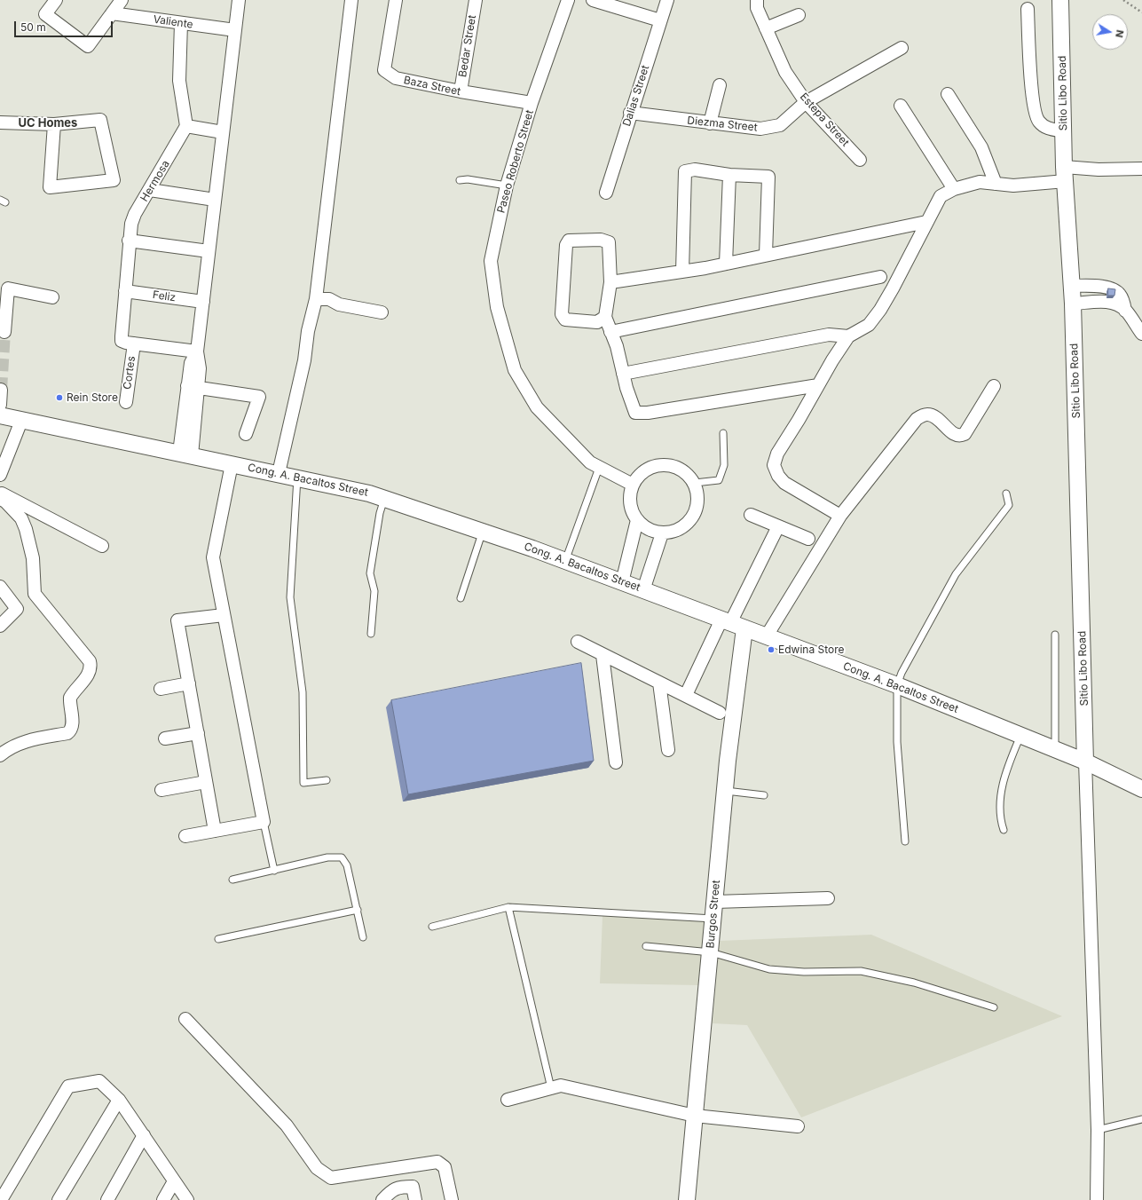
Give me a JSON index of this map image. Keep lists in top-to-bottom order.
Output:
{
  "streets": {
    "street": [
      "Valiente",
      "Bedar Street",
      "Baza Street",
      "Sitio Libo Road",
      "Dalias Street",
      "Estepa Street",
      "Diezma Street",
      "Paseo Roberto Street",
      "Hermosa",
      "Feliz",
      "Cortes",
      "Cong. A. Bacaltos Street",
      "Burgos Street"
    ]
  },
  "crossings": [
    ["Bedar Street", "Baza Street"],
    ["Baza Street", "Paseo Roberto Street"],
    ["Sitio Libo Road", "Cong. A. Bacaltos Street"],
    ["Dalias Street", "Diezma Street"],
    ["Estepa Street", "Diezma Street"],
    ["Hermosa", "Feliz"],
    ["Hermosa", "Cortes"],
    ["Cong. A. Bacaltos Street", "Burgos Street"]
  ],
  "districts": ["UC Homes"],
  "places": ["Rein Store", "Edwina Store"],
  "scale_bar": "50 m",
  "north": "right"
}
